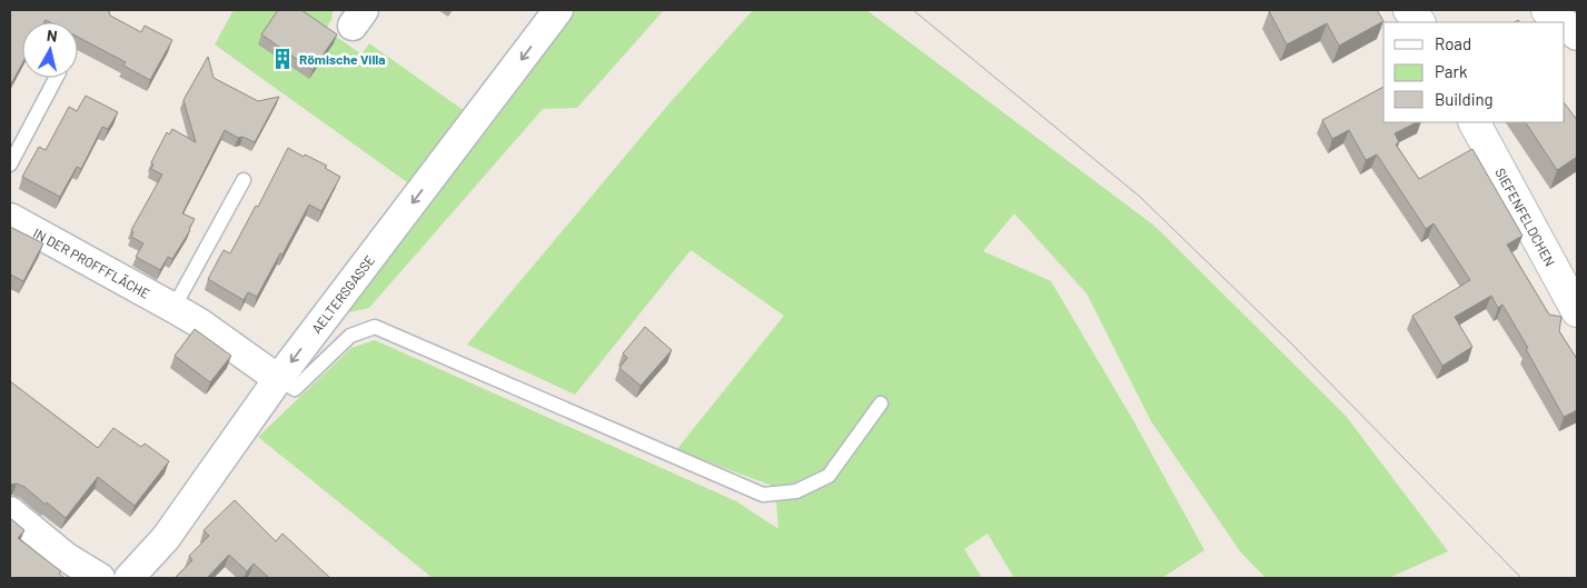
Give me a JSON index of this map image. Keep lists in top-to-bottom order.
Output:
{
  "streets": {
    "street": ["SIEFENFELDCHEN", "IN DER PROFFFLÄCHE", "AELTERSGASSE"]
  },
  "crossings": [
    ["IN DER PROFFFLÄCHE", "AELTERSGASSE"]
  ],
  "one_way": ["AELTERSGASSE"],
  "places": {
    "building": ["Römische Villa"]
  },
  "legend": ["Road", "Park", "Building"],
  "north": "top"
}
